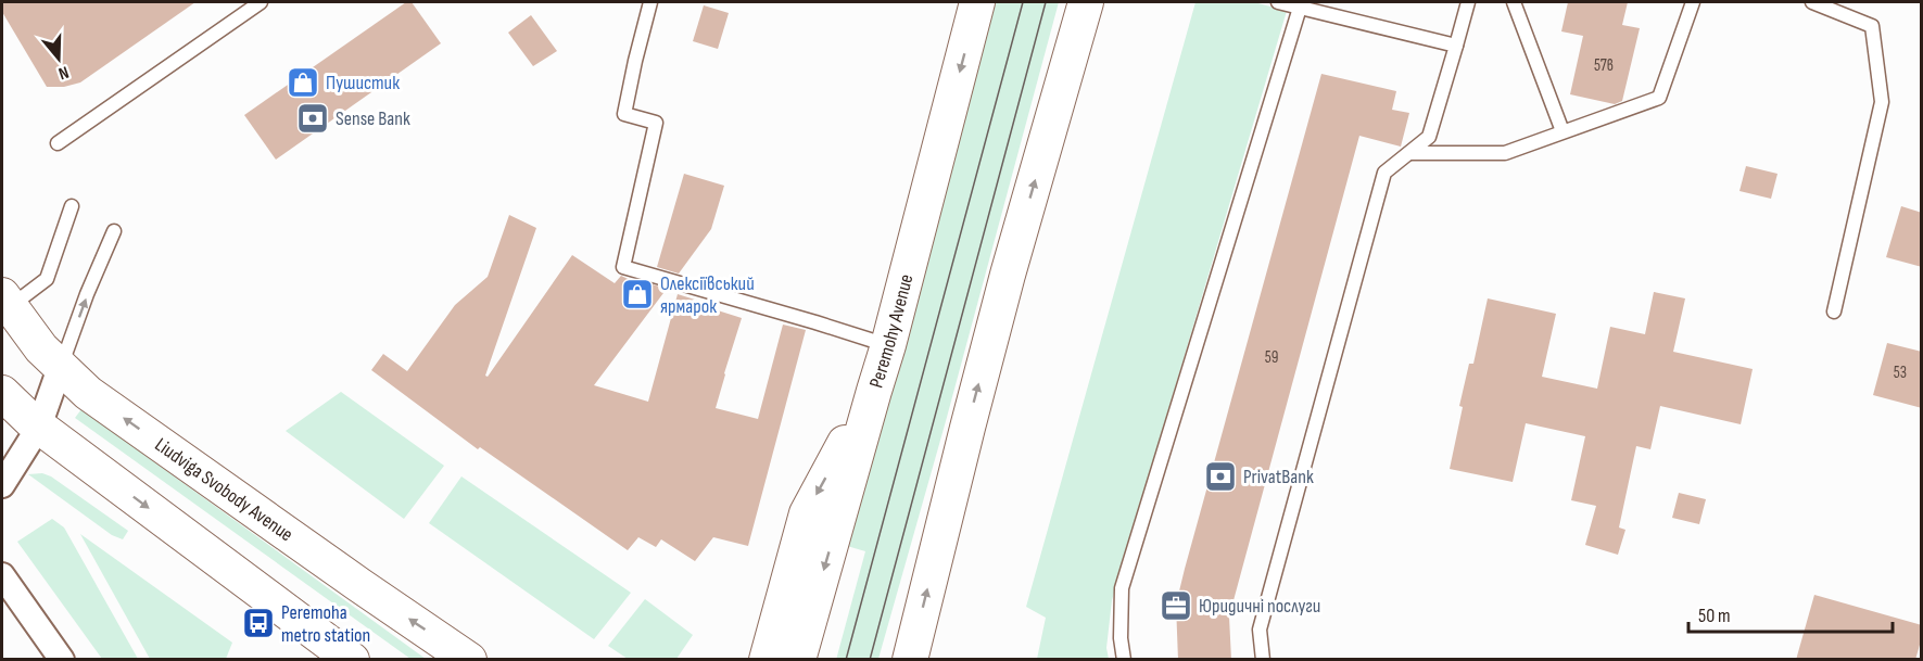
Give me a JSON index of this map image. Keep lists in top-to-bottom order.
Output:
{
  "streets": {
    "main road": ["Peremohy Avenue", "Liudviga Svobody Avenue"]
  },
  "places": {
    "shop": ["Пушистик", "Олексіївський ярмарок"],
    "bank": ["Sense Bank", "PrivatBank"],
    "office": ["Юридичні послуги"],
    "bus stop": ["Peremoha metro station"]
  },
  "house_numbers": ["57в", "59", "53"],
  "scale_bar": "50 m",
  "north": "bottom"
}
